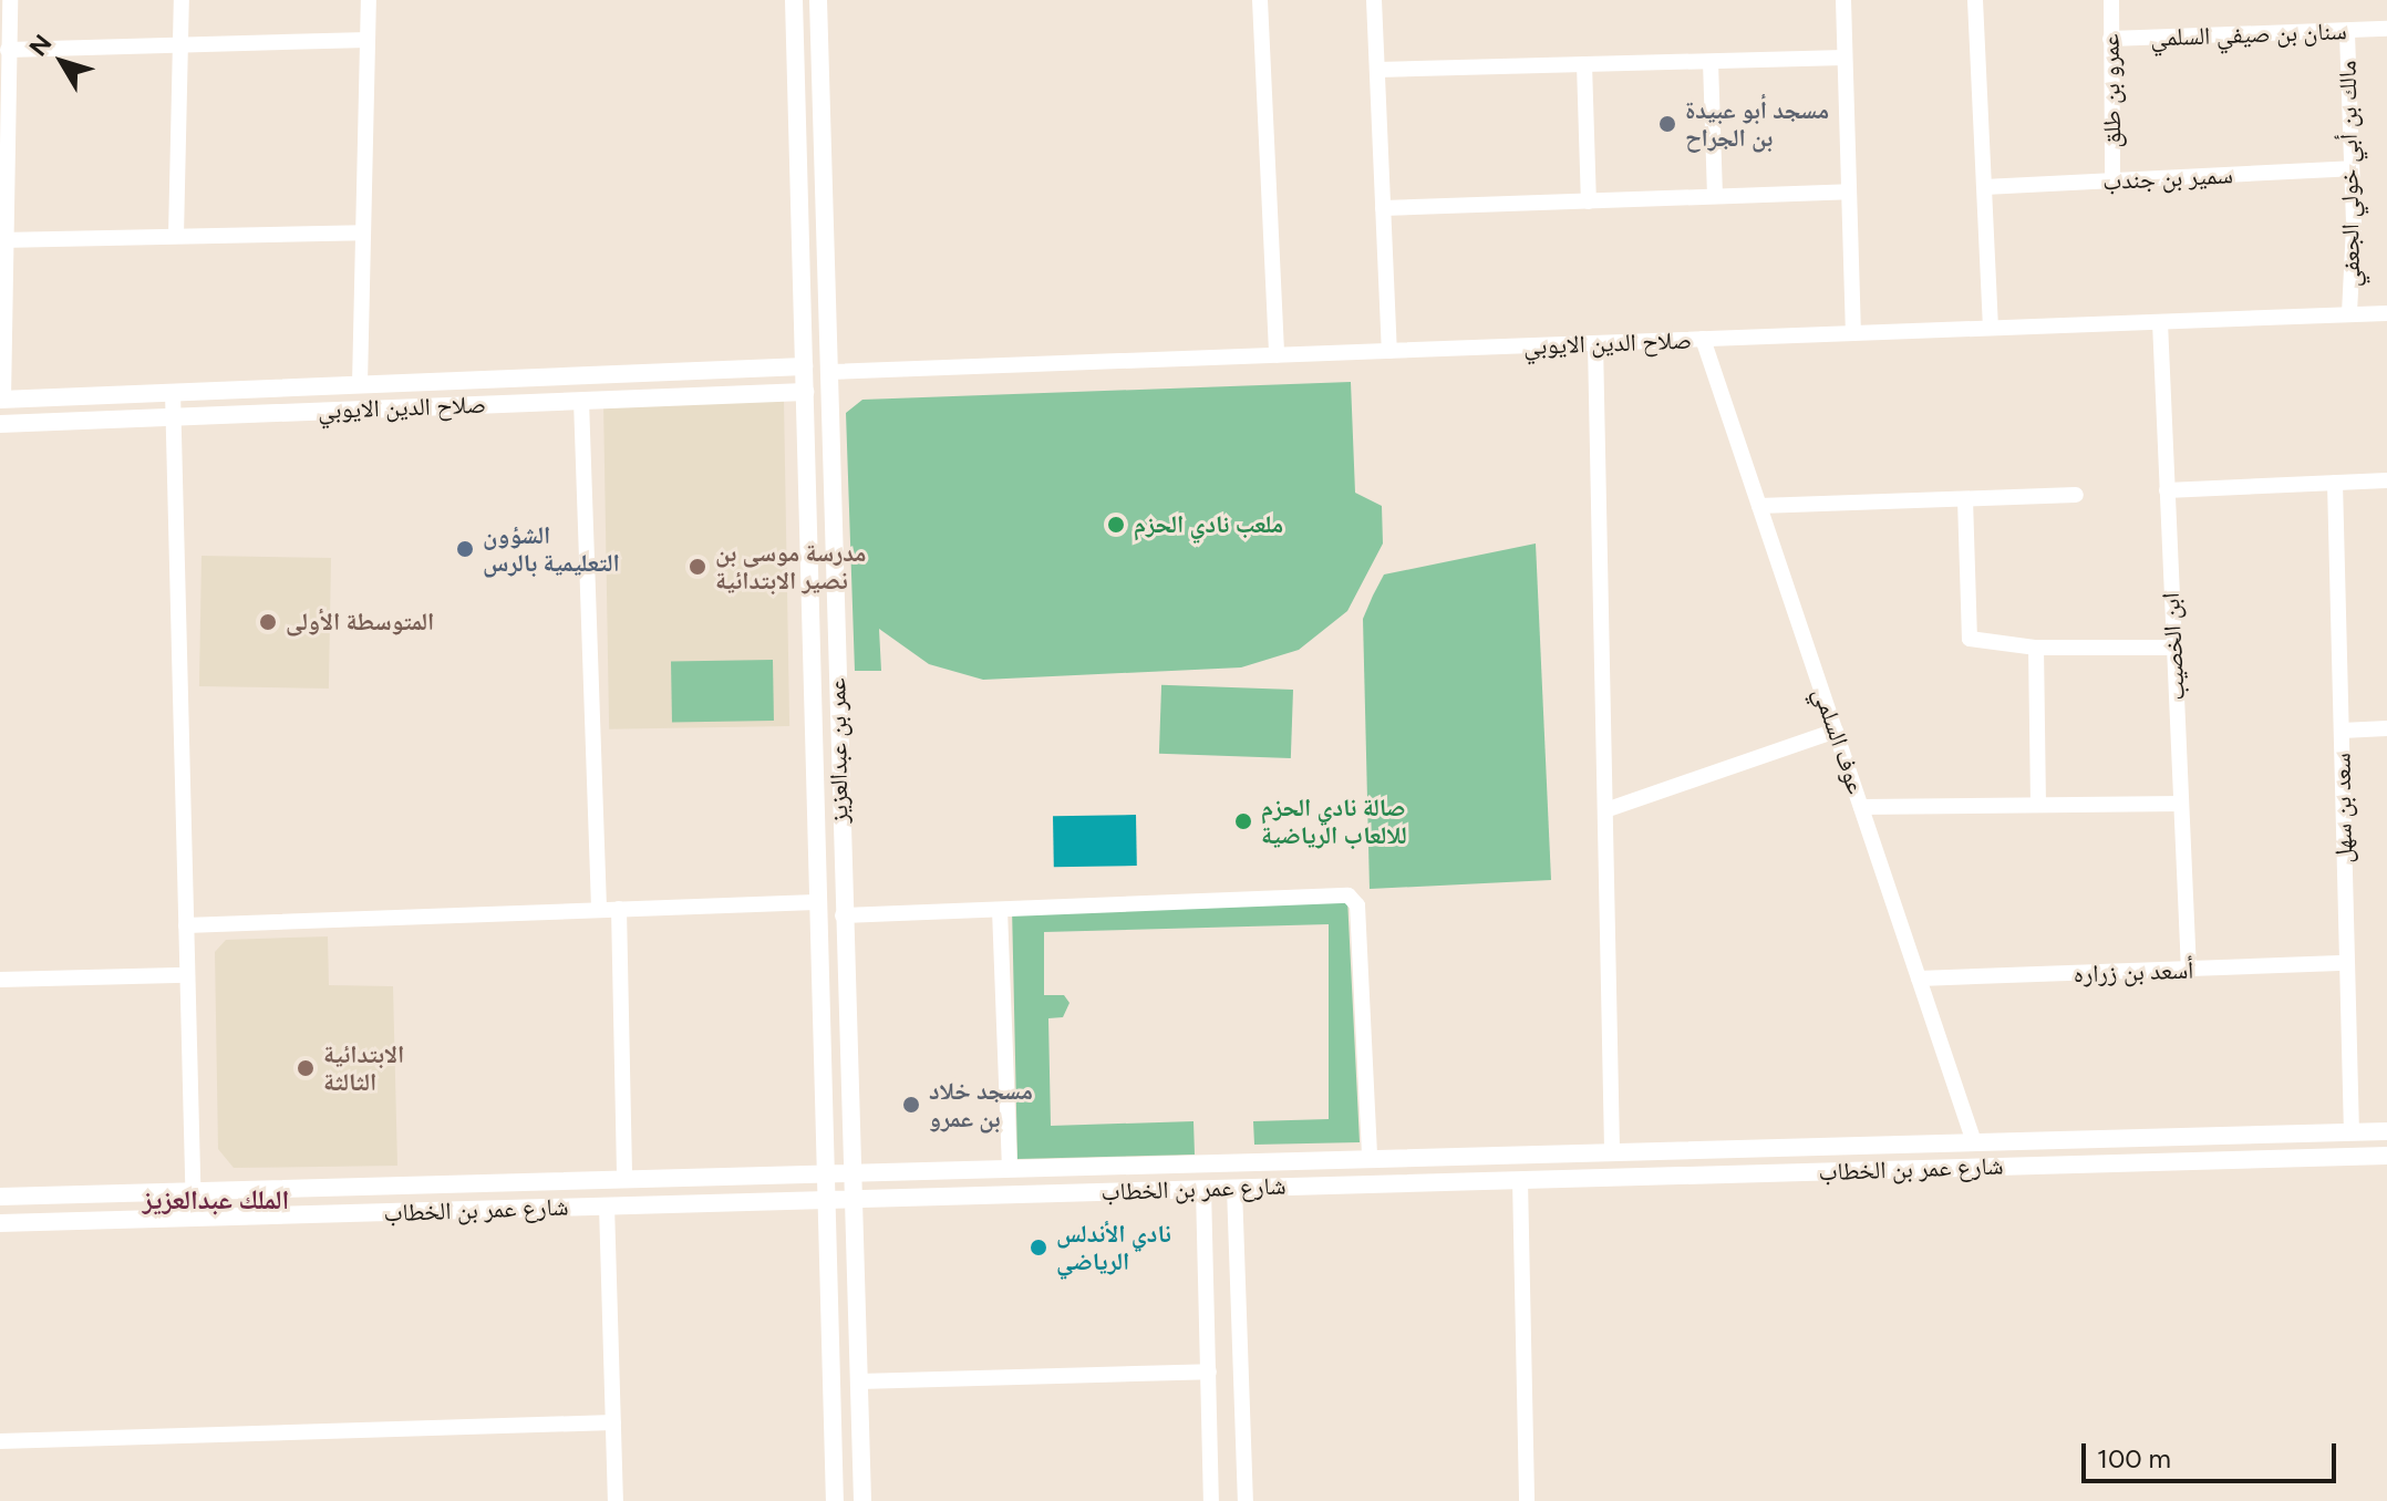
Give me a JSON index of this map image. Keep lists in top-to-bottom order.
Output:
{
  "streets": {
    "street": [
      "سنان بن صيفي السلمي",
      "عمرو بن طلق",
      "مالك بن أبي خولي الجعفي",
      "سمير بن جندب",
      "صلاح الدين الايوبي",
      "ابن الخصيب",
      "عوف السلمي",
      "عمر بن عبدالعزيز",
      "سعد بن سهل",
      "أسعد بن زراره",
      "شارع عمر بن الخطاب"
    ]
  },
  "crossings": [
    ["سنان بن صيفي السلمي", "عمرو بن طلق"],
    ["سنان بن صيفي السلمي", "مالك بن أبي خولي الجعفي"],
    ["عمرو بن طلق", "سمير بن جندب"],
    ["مالك بن أبي خولي الجعفي", "سمير بن جندب"],
    ["مالك بن أبي خولي الجعفي", "صلاح الدين الايوبي"],
    ["صلاح الدين الايوبي", "ابن الخصيب"],
    ["صلاح الدين الايوبي", "عوف السلمي"],
    ["صلاح الدين الايوبي", "عمر بن عبدالعزيز"],
    ["ابن الخصيب", "أسعد بن زراره"],
    ["عوف السلمي", "أسعد بن زراره"],
    ["عوف السلمي", "شارع عمر بن الخطاب"],
    ["عمر بن عبدالعزيز", "شارع عمر بن الخطاب"],
    ["سعد بن سهل", "أسعد بن زراره"],
    ["سعد بن سهل", "شارع عمر بن الخطاب"]
  ],
  "districts": ["الملك عبدالعزيز"],
  "places": [
    "مسجد أبو عبيدة بن الجراح",
    "ملعب نادي الحزم",
    "الشؤون التعليمية بالرس",
    "مدرسة موسى بن نصير الابتدائية",
    "المتوسطة الأولى",
    "صالة نادي الحزم للالعاب الرياضية",
    "الابتدائية الثالثة",
    "مسجد خلاد بن عمرو",
    "نادي الأندلس الرياضي"
  ],
  "scale_bar": "100 m",
  "north": "top left"
}
